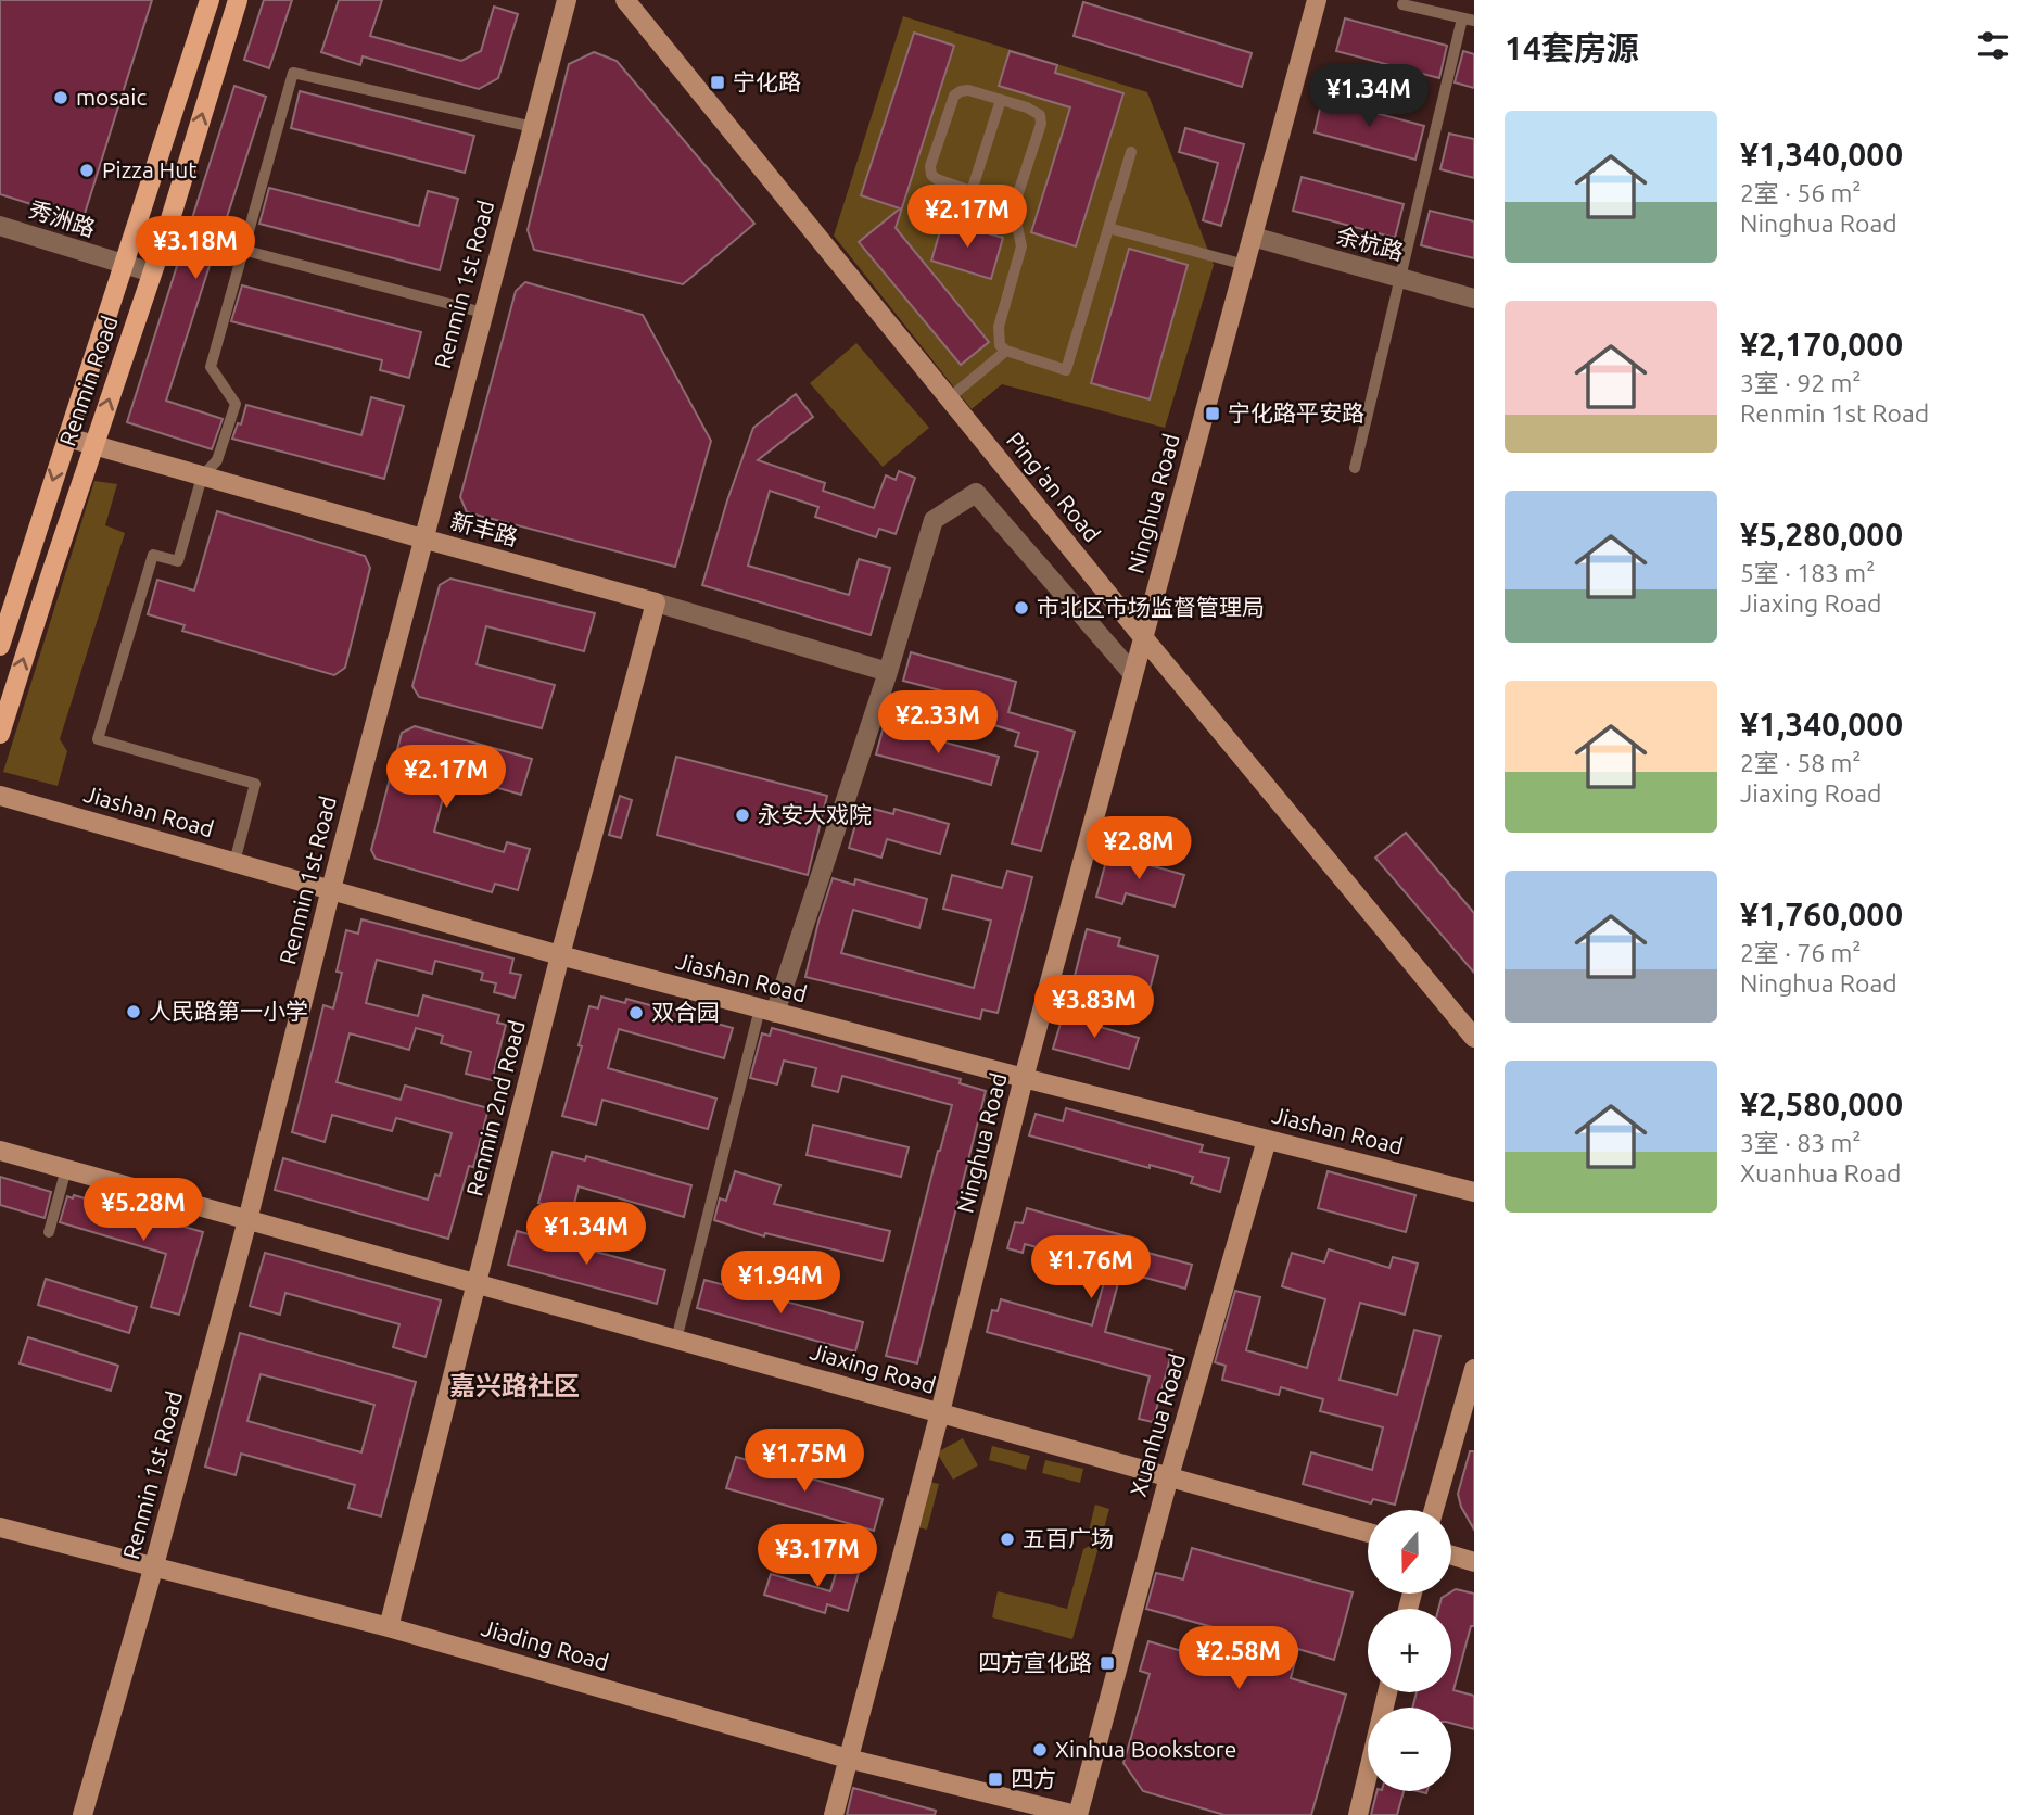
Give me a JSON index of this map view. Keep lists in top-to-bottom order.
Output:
{
  "streets": {
    "main road": ["Renmin Road"],
    "street": [
      "秀洲路",
      "余杭路",
      "Renmin 1st Road",
      "Ping'an Road",
      "Ninghua Road",
      "新丰路",
      "Jiashan Road",
      "Renmin 2nd Road",
      "Jiaxing Road",
      "Xuanhua Road",
      "Jiading Road"
    ]
  },
  "crossings": [
    ["秀洲路", "Renmin Road"],
    ["余杭路", "Ninghua Road"],
    ["Renmin 1st Road", "新丰路"],
    ["Renmin 1st Road", "Jiashan Road"],
    ["Renmin 1st Road", "Jiaxing Road"],
    ["Renmin 1st Road", "Jiading Road"],
    ["Renmin Road", "新丰路"],
    ["Ping'an Road", "Ninghua Road"],
    ["Ninghua Road", "Jiashan Road"],
    ["Ninghua Road", "Jiaxing Road"],
    ["Ninghua Road", "Jiading Road"],
    ["新丰路", "Renmin 2nd Road"],
    ["Jiashan Road", "Renmin 2nd Road"],
    ["Jiashan Road", "Xuanhua Road"],
    ["Renmin 2nd Road", "Jiaxing Road"],
    ["Renmin 2nd Road", "Jiading Road"],
    ["Jiaxing Road", "Xuanhua Road"],
    ["Xuanhua Road", "Jiading Road"]
  ],
  "districts": ["嘉兴路社区"],
  "places": {
    "transit": [
      "宁化路",
      "宁化路平安路",
      "四方宣化路",
      "四方"
    ],
    "other": [
      "mosaic",
      "Pizza Hut",
      "市北区市场监督管理局",
      "永安大戏院",
      "人民路第一小学",
      "双合园",
      "五百广场",
      "Xinhua Bookstore"
    ]
  },
  "north": "bottom",
  "page": {
    "heading": "14套房源",
    "price": [
      "¥1.34M",
      "¥2.17M",
      "¥3.18M",
      "¥2.33M",
      "¥2.17M",
      "¥2.8M",
      "¥3.83M",
      "¥5.28M",
      "¥1.34M",
      "¥1.76M",
      "¥1.94M",
      "¥1.75M",
      "¥3.17M",
      "¥2.58M"
    ],
    "list": [
      {
        "name": "¥1,340,000",
        "note": "2室 · 56 m² · Ninghua Road"
      },
      {
        "name": "¥2,170,000",
        "note": "3室 · 92 m² · Renmin 1st Road"
      },
      {
        "name": "¥5,280,000",
        "note": "5室 · 183 m² · Jiaxing Road"
      },
      {
        "name": "¥1,340,000",
        "note": "2室 · 58 m² · Jiaxing Road"
      },
      {
        "name": "¥1,760,000",
        "note": "2室 · 76 m² · Ninghua Road"
      },
      {
        "name": "¥2,580,000",
        "note": "3室 · 83 m² · Xuanhua Road"
      }
    ],
    "map_buttons": ["+", "−"]
  }
}
